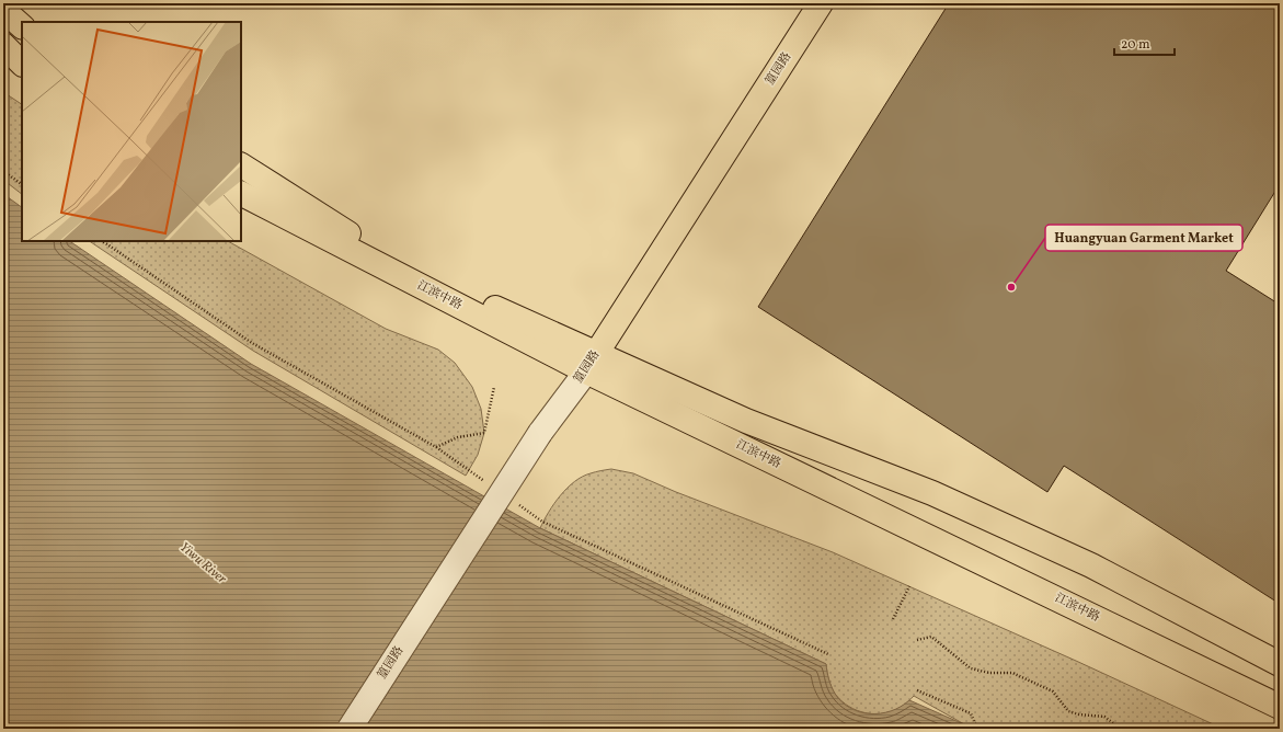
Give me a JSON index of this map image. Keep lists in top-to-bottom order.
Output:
{
  "streets": {
    "main road": ["篁园路", "江滨中路"]
  },
  "crossings": [
    ["篁园路", "江滨中路"]
  ],
  "water": ["Yiwu River"],
  "places": ["Huangyuan Garment Market"],
  "scale_bar": "20 m"
}
